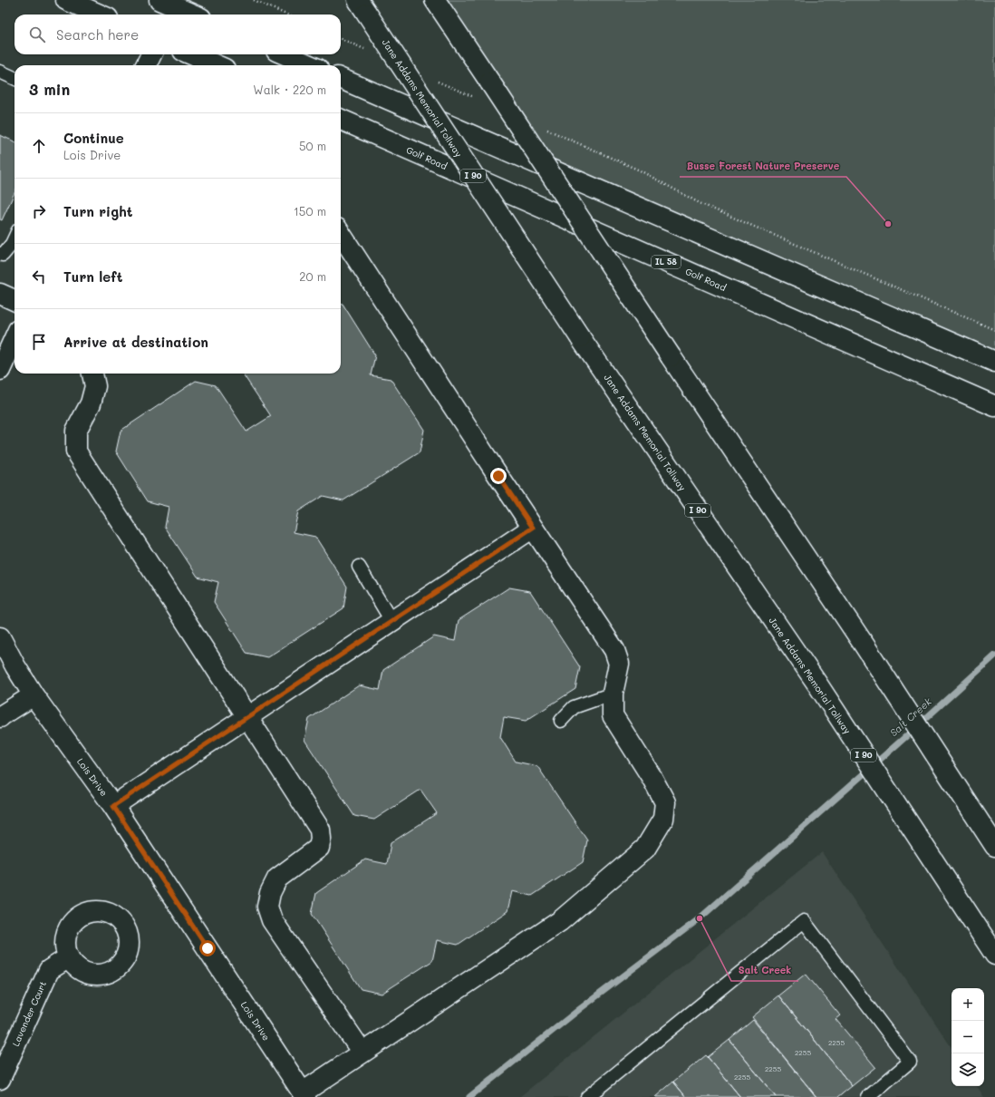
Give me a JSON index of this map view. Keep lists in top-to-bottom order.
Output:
{
  "streets": {
    "main road": [
      "Jane Addams Memorial Tollway",
      "Golf Road",
      "I 90",
      "IL 58",
      "Lois Drive",
      "Lavender Court"
    ]
  },
  "water": ["Salt Creek"],
  "places": ["Busse Forest Nature Preserve", "Salt Creek"],
  "house_numbers": [
    "2255",
    "2255",
    "2255",
    "2255"
  ],
  "page": {
    "search": "Search here",
    "heading": ["3 min", "Walk · 220 m"],
    "list": [
      ["Continue", "Lois Drive", "50 m"],
      ["Turn right", "150 m"],
      ["Turn left", "20 m"],
      "Arrive at destination"
    ],
    "map_buttons": ["+", "−"]
  }
}
